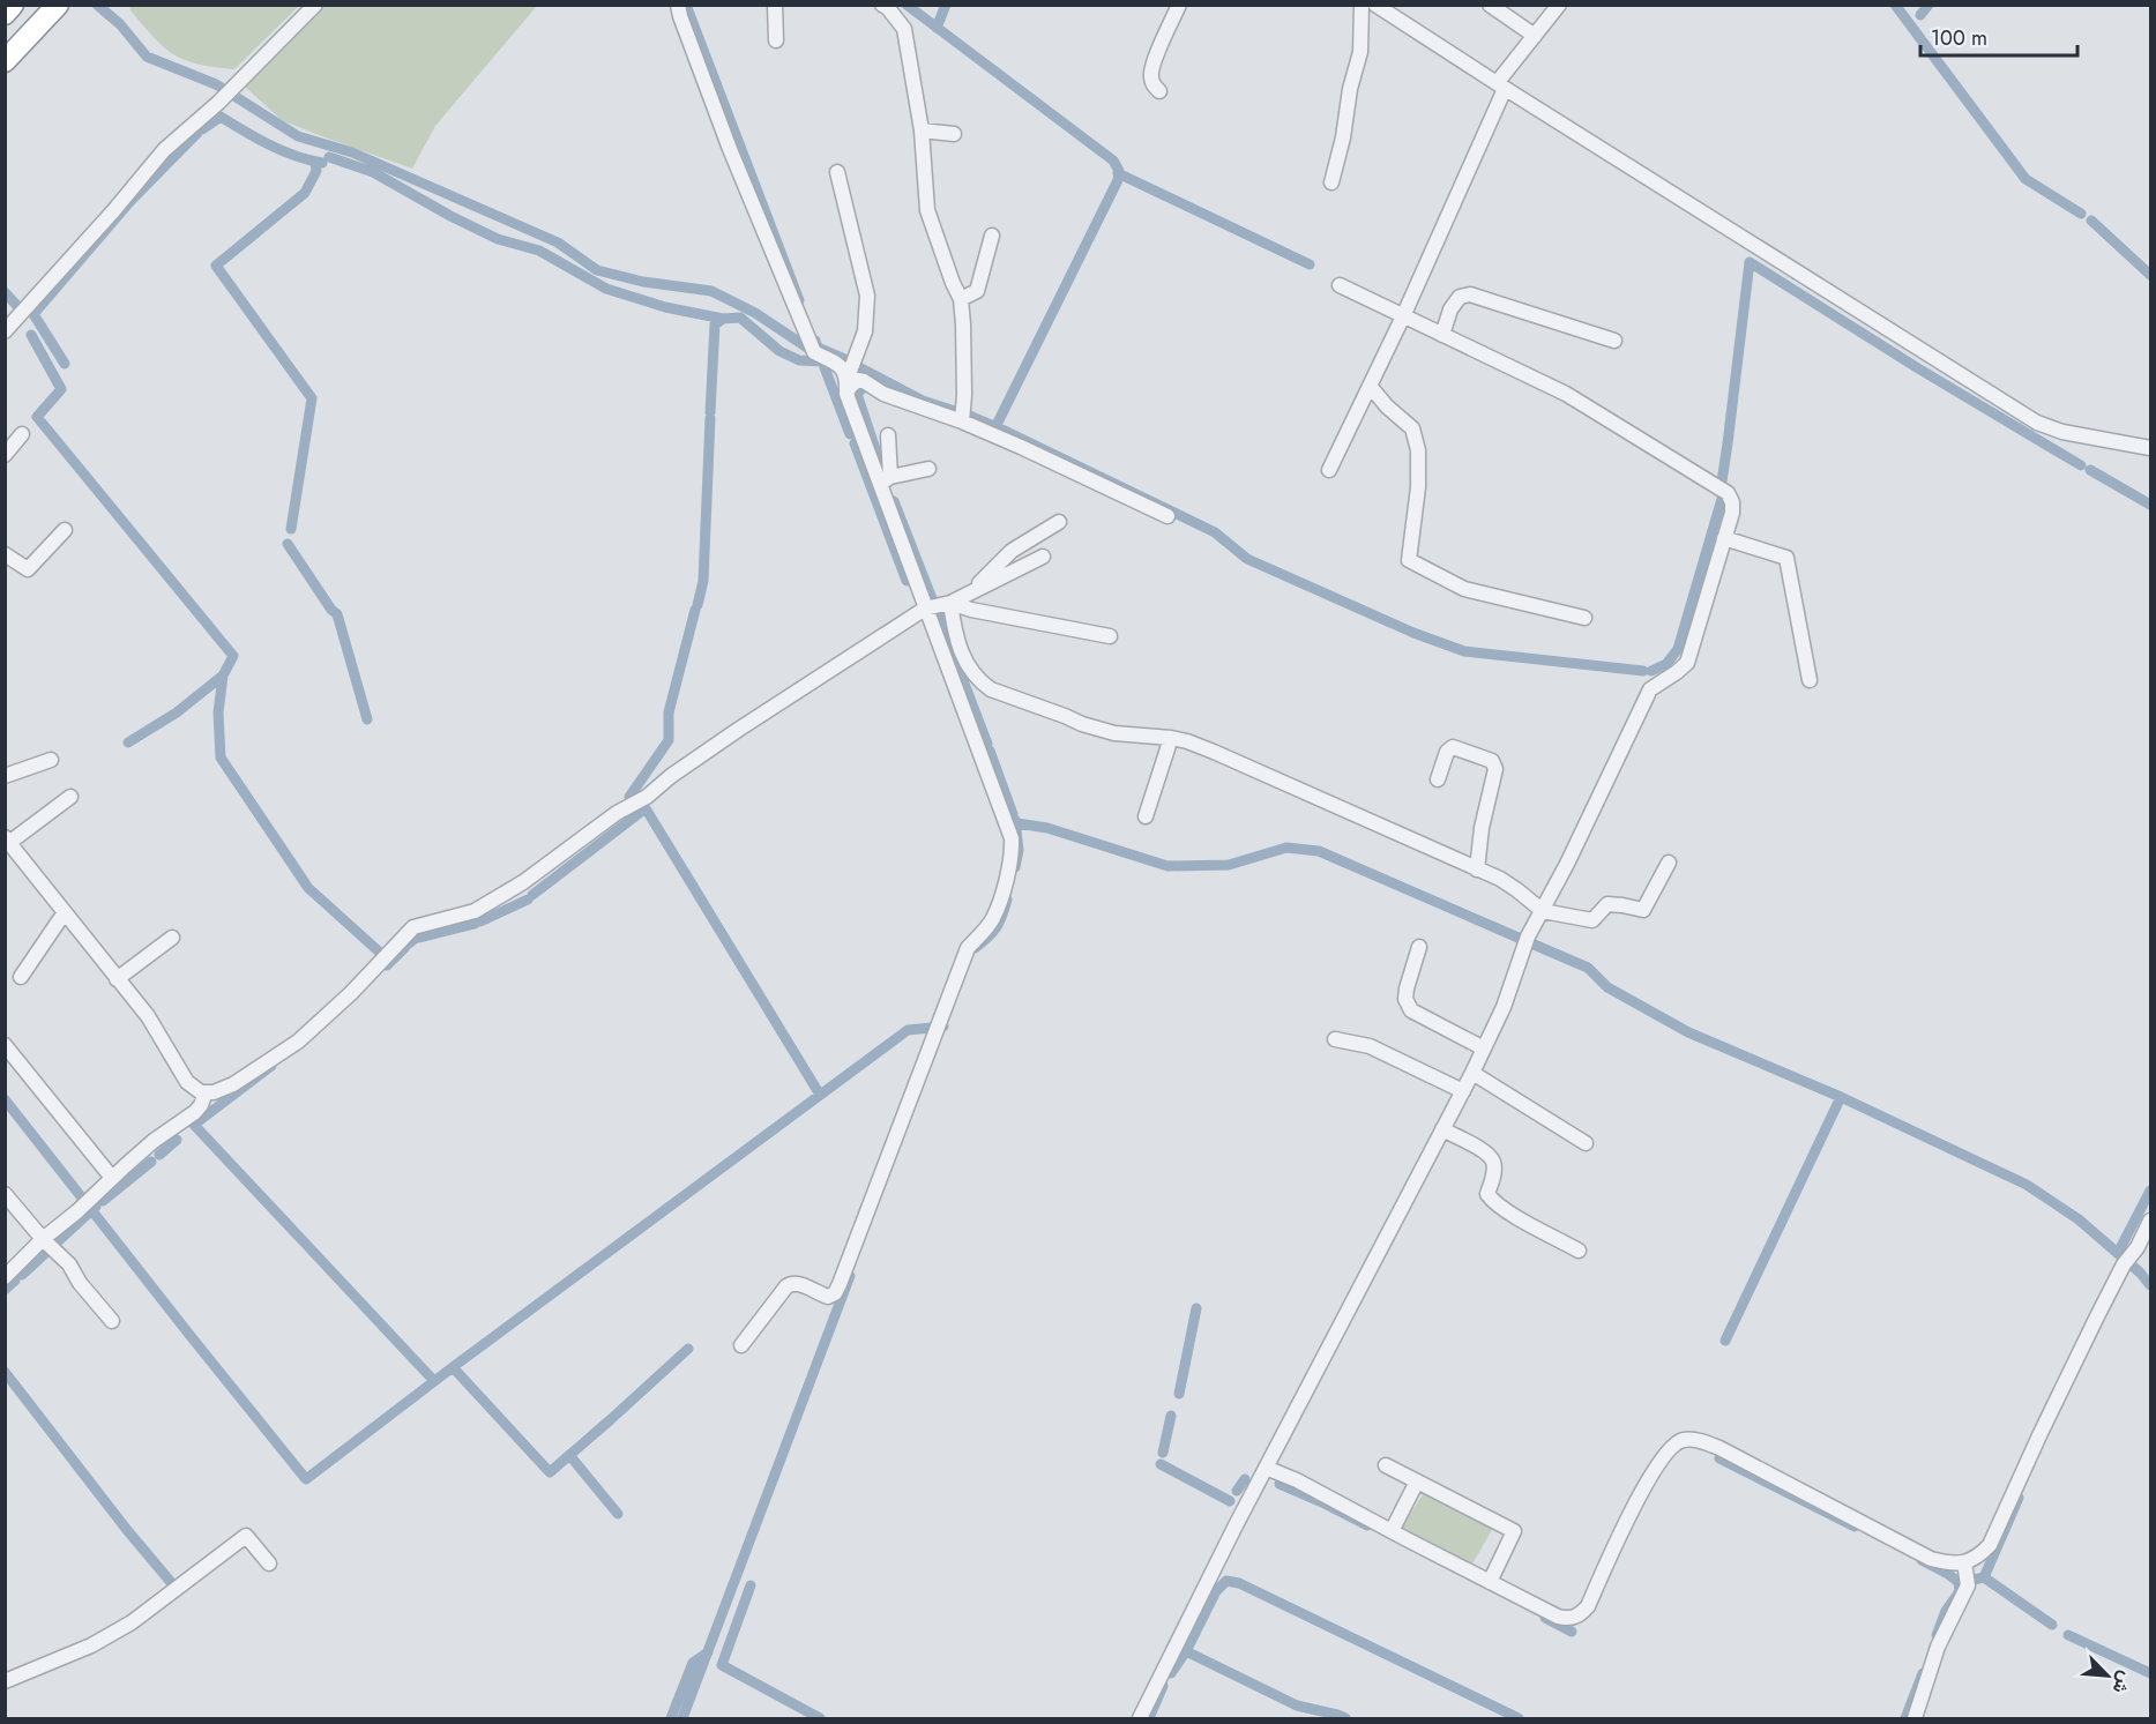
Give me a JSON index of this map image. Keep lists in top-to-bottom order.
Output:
{
  "scale_bar": "100 m",
  "north": "bottom right"
}
